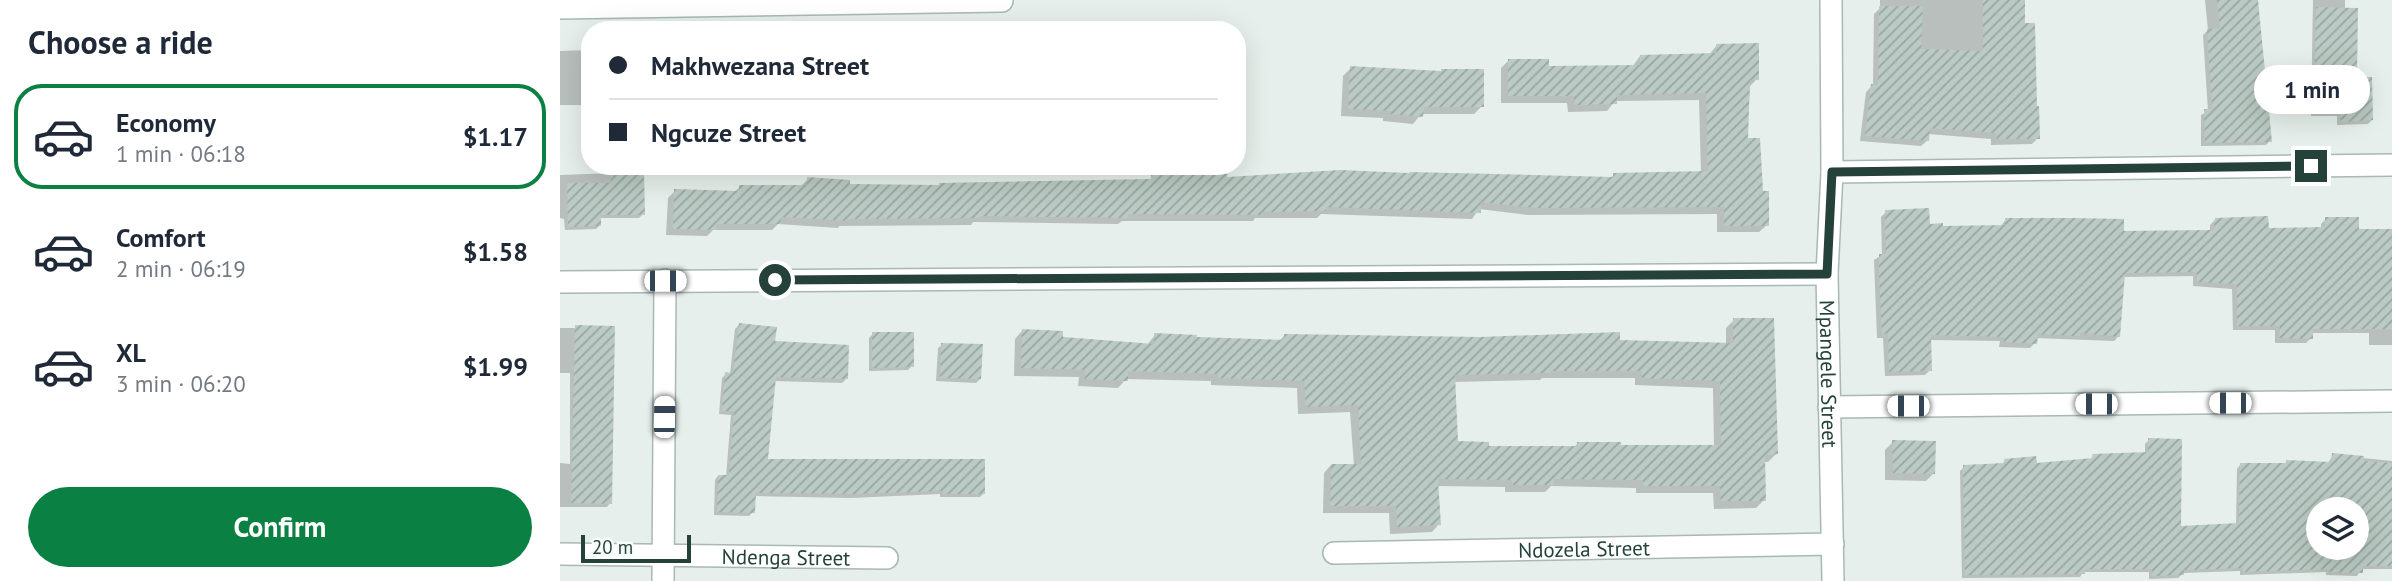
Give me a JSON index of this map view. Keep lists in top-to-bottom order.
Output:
{
  "streets": {
    "street": ["Mpangele Street", "Ndozela Street", "Ndenga Street"]
  },
  "crossings": [
    ["Mpangele Street", "Ndozela Street"]
  ],
  "scale_bar": "20 m",
  "page": {
    "heading": "Choose a ride",
    "banner": ["Makhwezana Street", "Ngcuze Street"],
    "bubble": "1 min",
    "list": [
      {
        "name": "Economy",
        "note": "1 min · 06:18",
        "value": "$1.17"
      },
      {
        "name": "Comfort",
        "note": "2 min · 06:19",
        "value": "$1.58"
      },
      {
        "name": "XL",
        "note": "3 min · 06:20",
        "value": "$1.99"
      }
    ],
    "buttons": "Confirm",
    "scale": "20 m"
  }
}
